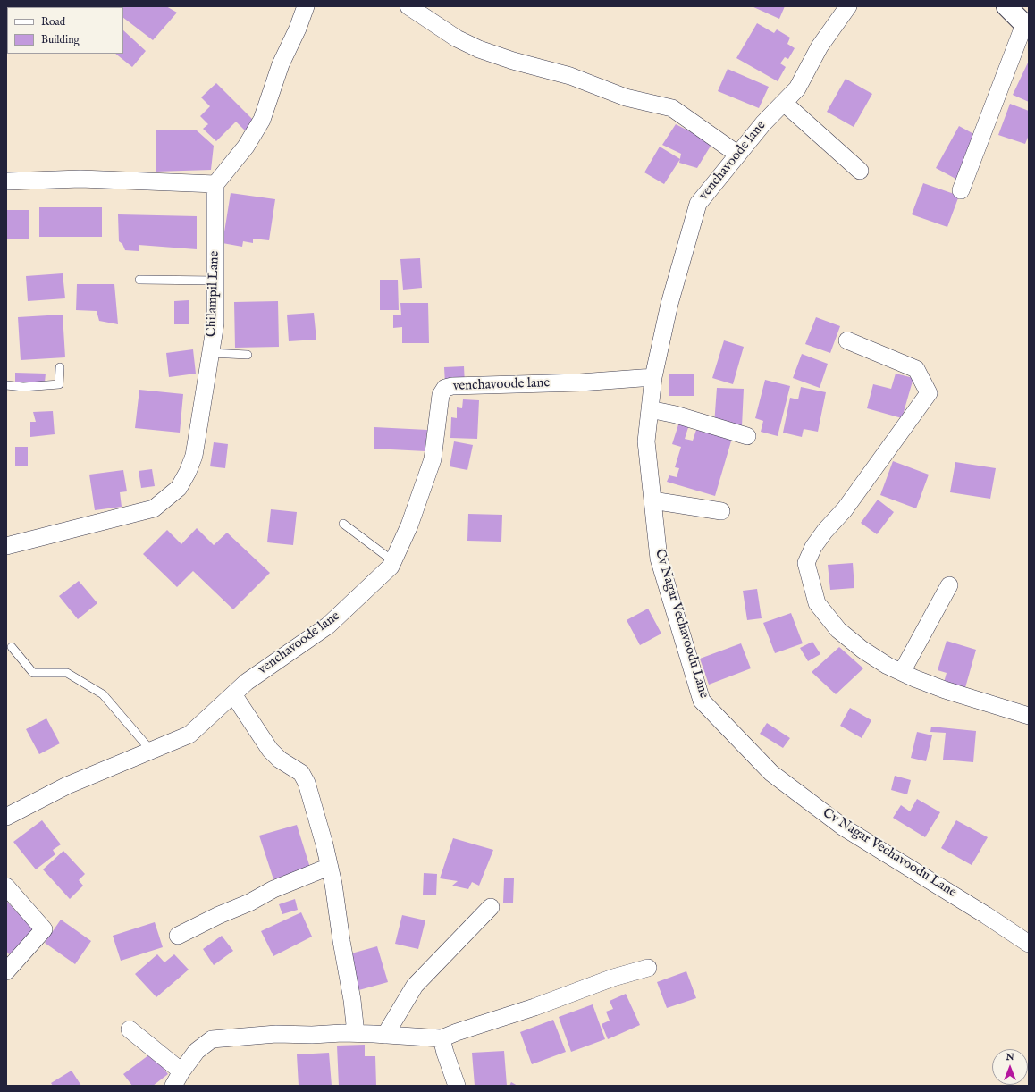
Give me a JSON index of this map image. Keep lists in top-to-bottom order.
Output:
{
  "streets": {
    "street": ["venchavoode lane", "Chilampil Lane", "Cv Nagar Vechavoodu Lane"]
  },
  "crossings": [
    ["venchavoode lane", "Cv Nagar Vechavoodu Lane"]
  ],
  "legend": ["Road", "Building"],
  "north": "top"
}
